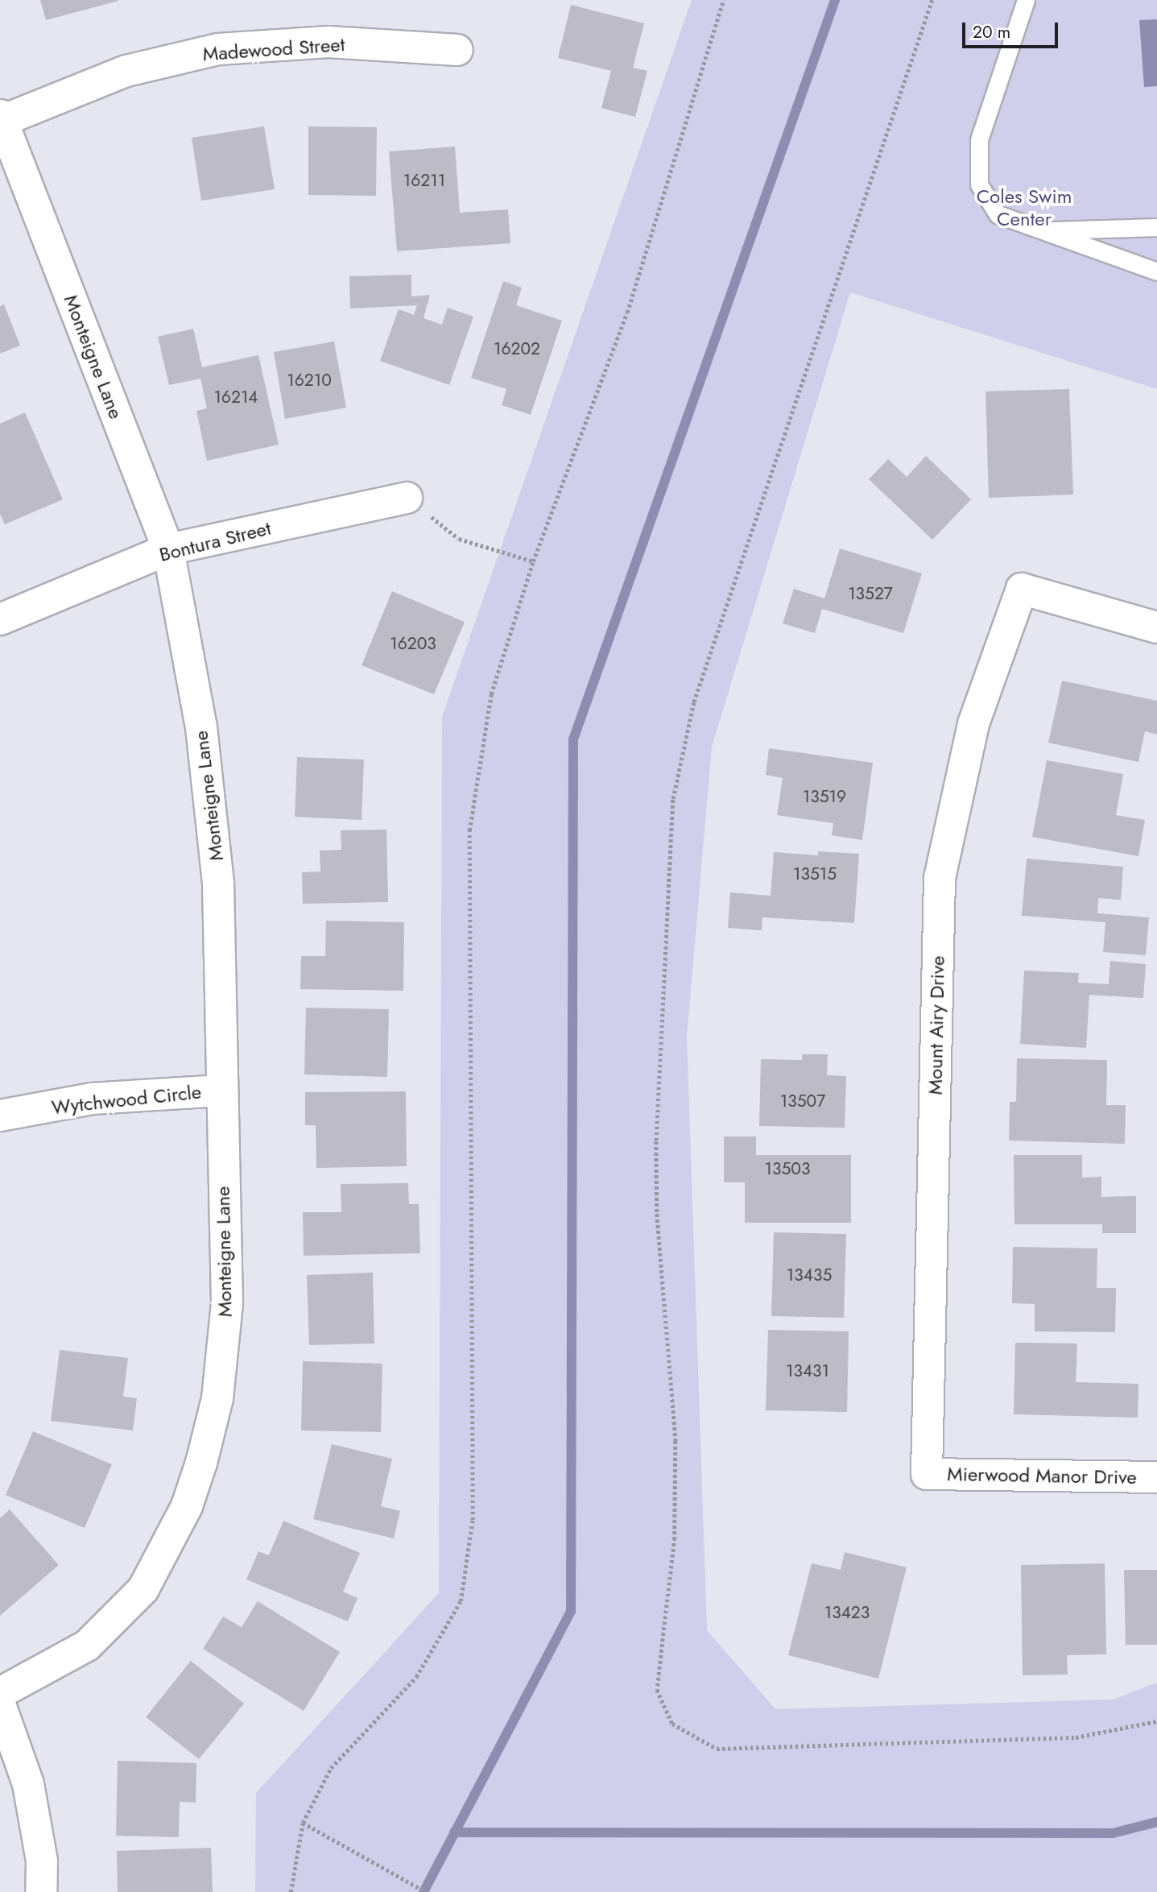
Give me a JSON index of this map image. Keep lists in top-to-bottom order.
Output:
{
  "streets": {
    "street": [
      "Madewood Street",
      "Monteigne Lane",
      "Bontura Street",
      "Mount Airy Drive",
      "Wytchwood Circle",
      "Mierwood Manor Drive"
    ]
  },
  "crossings": [
    ["Madewood Street", "Monteigne Lane"],
    ["Monteigne Lane", "Bontura Street"],
    ["Monteigne Lane", "Wytchwood Circle"],
    ["Mount Airy Drive", "Mierwood Manor Drive"]
  ],
  "parks": ["Coles Swim Center"],
  "house_numbers": [
    "16211",
    "16202",
    "16210",
    "16214",
    "13527",
    "16203",
    "13519",
    "13515",
    "13507",
    "13503",
    "13435",
    "13431",
    "13423"
  ],
  "scale_bar": "20 m"
}
